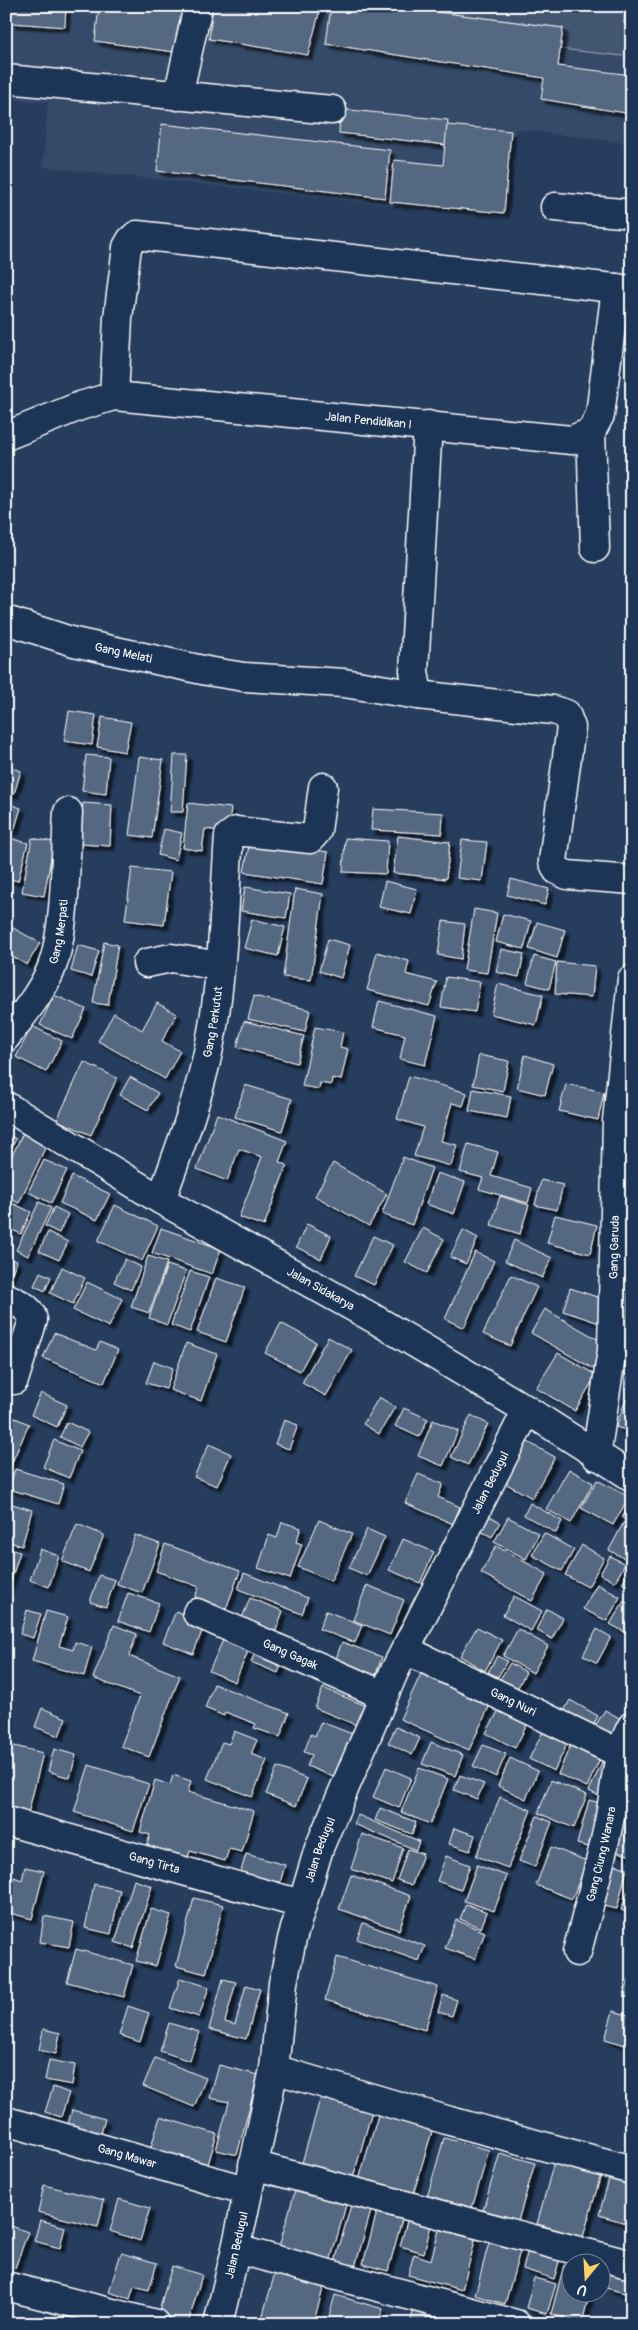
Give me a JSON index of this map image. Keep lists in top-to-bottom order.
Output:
{
  "streets": {
    "street": [
      "Jalan Pendidikan I",
      "Gang Melati",
      "Gang Merpati",
      "Gang Perkutut",
      "Gang Garuda",
      "Jalan Sidakarya",
      "Jalan Bedugul",
      "Gang Gagak",
      "Gang Nuri",
      "Gang Ciung Wanara",
      "Gang Tirta",
      "Gang Mawar"
    ]
  },
  "crossings": [
    ["Gang Perkutut", "Jalan Sidakarya"],
    ["Gang Garuda", "Jalan Sidakarya"],
    ["Jalan Sidakarya", "Jalan Bedugul"],
    ["Jalan Bedugul", "Gang Gagak"],
    ["Jalan Bedugul", "Gang Nuri"],
    ["Jalan Bedugul", "Gang Tirta"],
    ["Jalan Bedugul", "Gang Mawar"],
    ["Gang Nuri", "Gang Ciung Wanara"]
  ],
  "north": "bottom"
}
